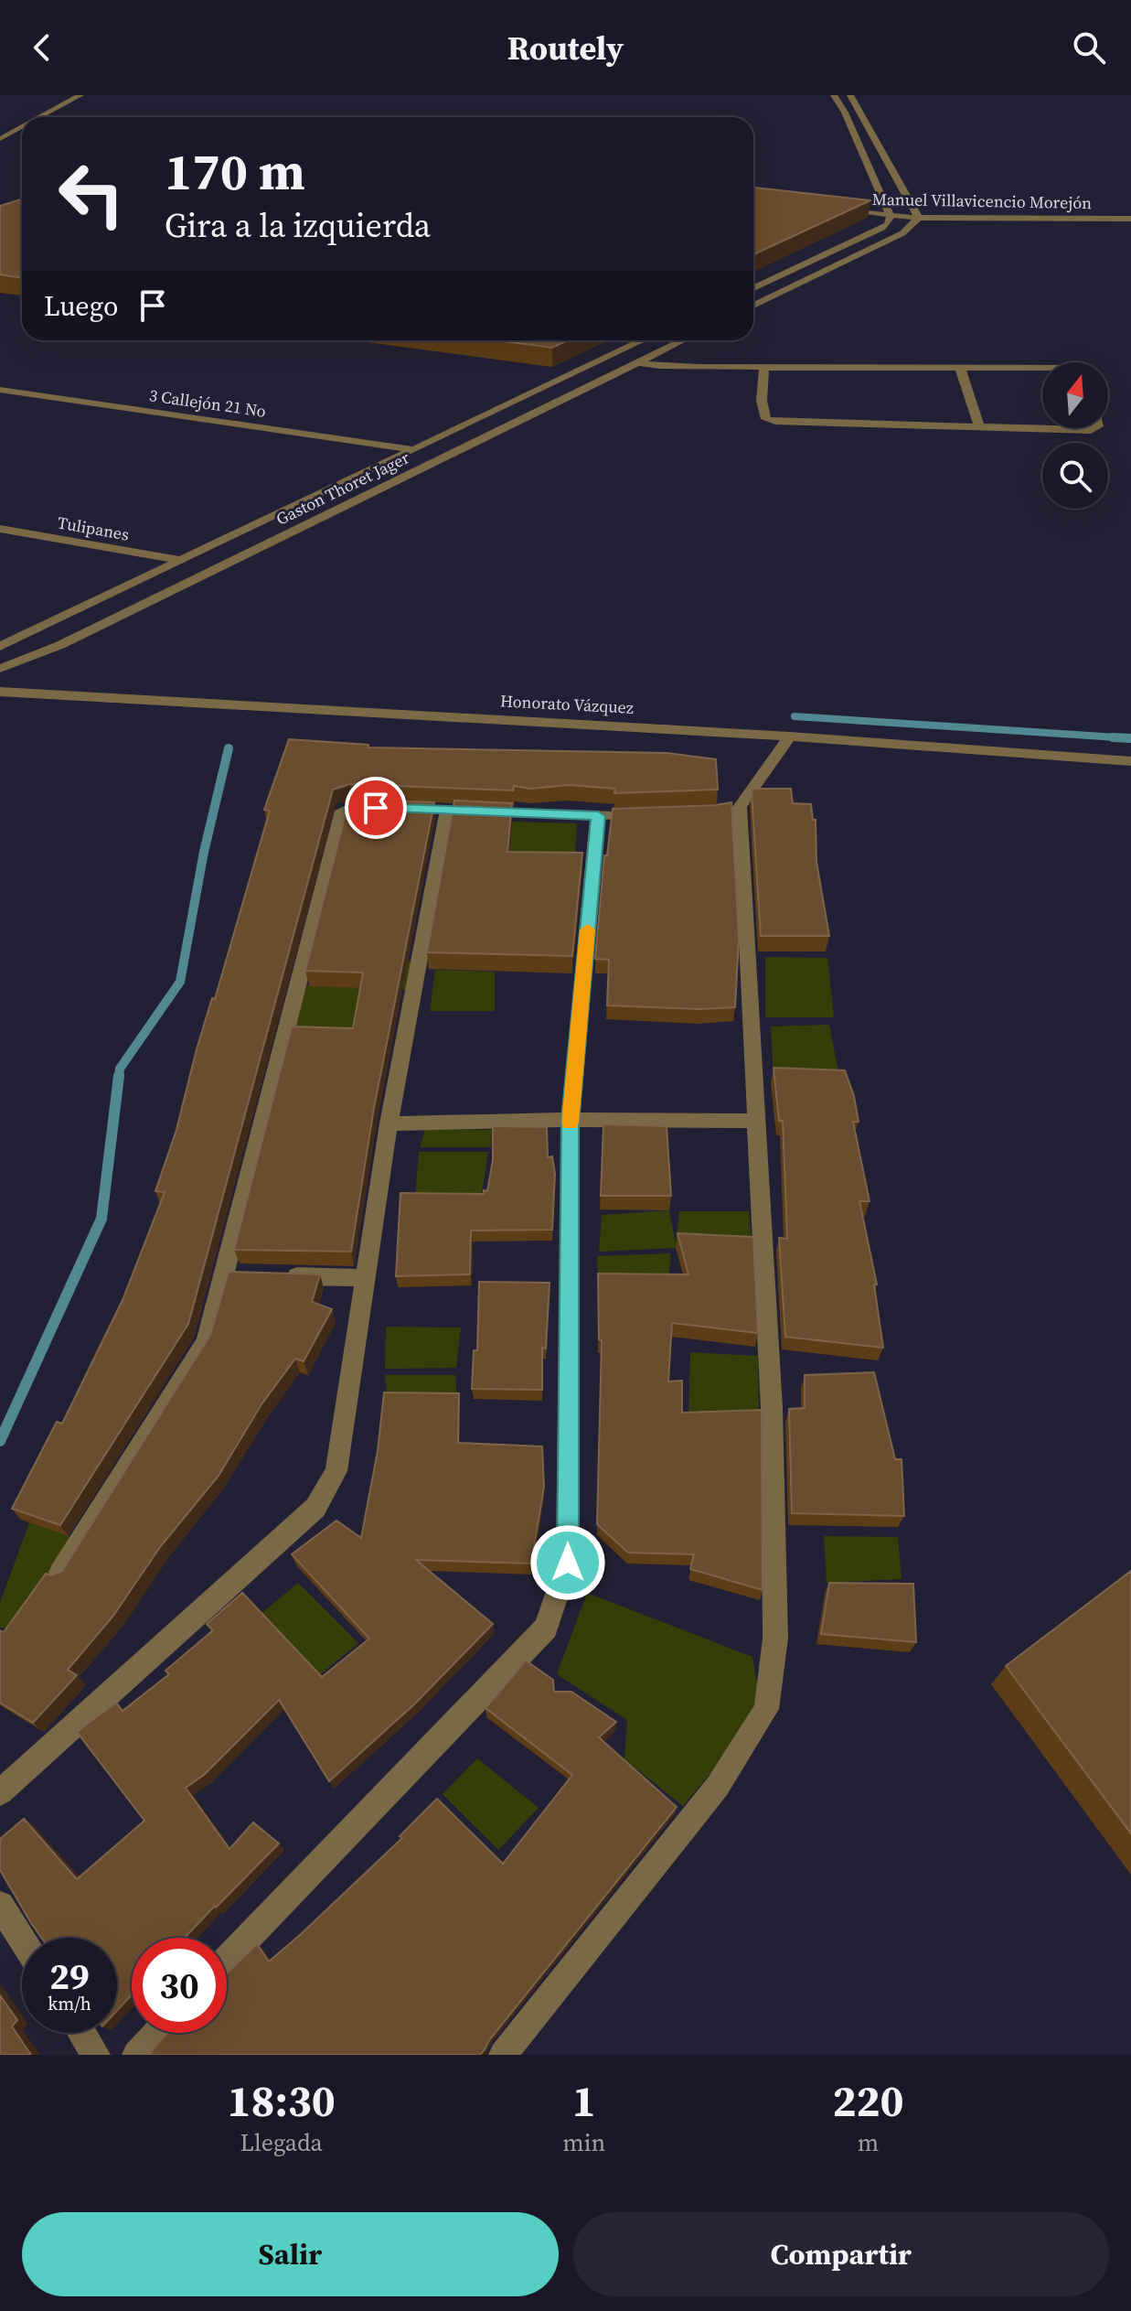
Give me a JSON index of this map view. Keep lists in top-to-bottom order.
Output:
{
  "streets": {
    "street": [
      "Manuel Villavicencio Morejón",
      "3 Callejón 21 No",
      "Gaston Thoret Jager",
      "Tulipanes",
      "Honorato Vázquez"
    ]
  },
  "crossings": [
    ["3 Callejón 21 No", "Gaston Thoret Jager"],
    ["Gaston Thoret Jager", "Tulipanes"]
  ],
  "north": "top",
  "page": {
    "header": "Routely",
    "turn": ["170 m", "Gira a la izquierda"],
    "then": "Luego",
    "speed": "29 km/h",
    "limit": "30",
    "eta": [
      "18:30",
      "Llegada",
      "1",
      "min",
      "220",
      "m"
    ],
    "buttons": ["Salir", "Compartir"]
  }
}
